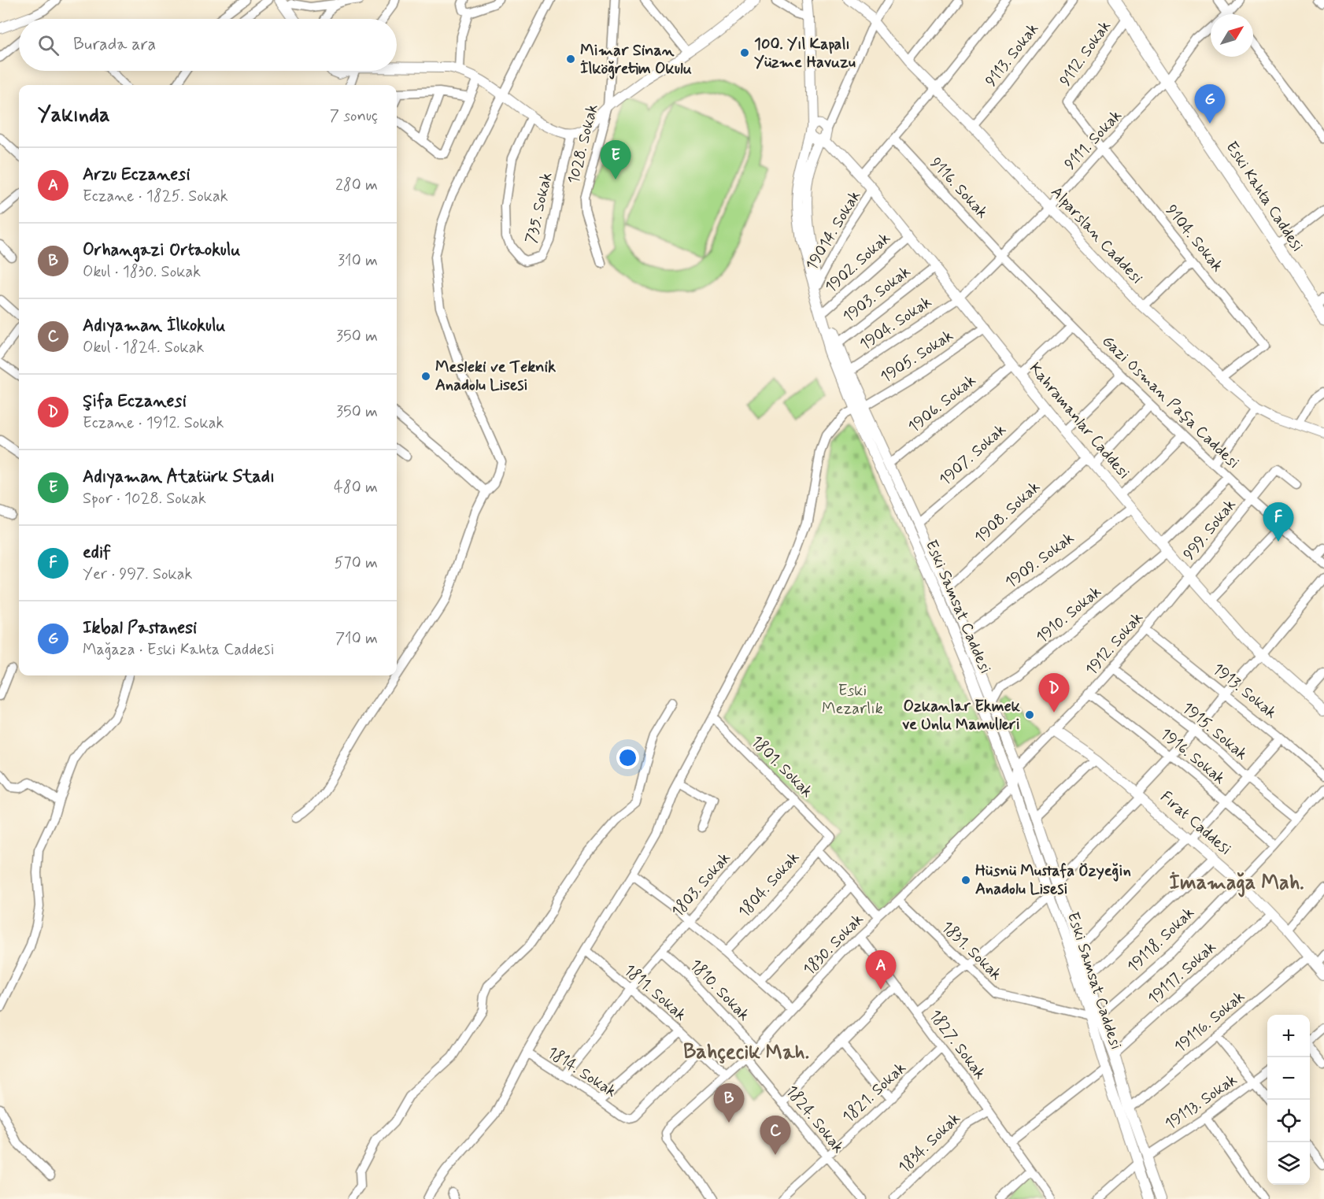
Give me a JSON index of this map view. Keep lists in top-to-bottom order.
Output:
{
  "streets": {
    "main road": ["Eski Kahta Caddesi"],
    "street": [
      "9112. Sokak",
      "9113. Sokak",
      "9111. Sokak",
      "1028. Sokak",
      "9116. Sokak",
      "735. Sokak",
      "19014. Sokak",
      "Alparslan Caddesi",
      "9104. Sokak",
      "1902. Sokak",
      "1903. Sokak",
      "1904. Sokak",
      "1905. Sokak",
      "Gazi Osman Paşa Caddesi",
      "1906. Sokak",
      "Kahramanlar Caddesi",
      "1907. Sokak",
      "1908. Sokak",
      "999. Sokak",
      "1909. Sokak",
      "Eski Samsat Caddesi",
      "1910. Sokak",
      "1912. Sokak",
      "1913. Sokak",
      "1915. Sokak",
      "1916. Sokak",
      "1801. Sokak",
      "Fırat Caddesi",
      "1803. Sokak",
      "1804. Sokak",
      "19118. Sokak",
      "1830. Sokak",
      "1831. Sokak",
      "19117. Sokak",
      "1810. Sokak",
      "1811. Sokak",
      "19116. Sokak",
      "1827. Sokak",
      "1814. Sokak",
      "1821. Sokak",
      "19113. Sokak",
      "1824. Sokak",
      "1834. Sokak"
    ]
  },
  "crossings": [
    ["9112. Sokak", "9111. Sokak"],
    ["9112. Sokak", "Eski Kahta Caddesi"],
    ["9112. Sokak", "9104. Sokak"],
    ["9113. Sokak", "Alparslan Caddesi"],
    ["9111. Sokak", "9116. Sokak"],
    ["9111. Sokak", "Eski Kahta Caddesi"],
    ["9111. Sokak", "Alparslan Caddesi"],
    ["9111. Sokak", "9104. Sokak"],
    ["9111. Sokak", "1904. Sokak"],
    ["9111. Sokak", "Gazi Osman Paşa Caddesi"],
    ["9111. Sokak", "Kahramanlar Caddesi"],
    ["9116. Sokak", "Gazi Osman Paşa Caddesi"],
    ["19014. Sokak", "Kahramanlar Caddesi"],
    ["19014. Sokak", "Eski Samsat Caddesi"],
    ["Alparslan Caddesi", "9104. Sokak"],
    ["1902. Sokak", "Kahramanlar Caddesi"],
    ["1902. Sokak", "Eski Samsat Caddesi"],
    ["1903. Sokak", "Kahramanlar Caddesi"],
    ["1903. Sokak", "Eski Samsat Caddesi"],
    ["1904. Sokak", "Kahramanlar Caddesi"],
    ["1904. Sokak", "Eski Samsat Caddesi"],
    ["1905. Sokak", "Kahramanlar Caddesi"],
    ["1905. Sokak", "Eski Samsat Caddesi"],
    ["1905. Sokak", "1801. Sokak"],
    ["1905. Sokak", "1811. Sokak"],
    ["1905. Sokak", "1814. Sokak"],
    ["Gazi Osman Paşa Caddesi", "1908. Sokak"],
    ["Gazi Osman Paşa Caddesi", "999. Sokak"],
    ["1906. Sokak", "Kahramanlar Caddesi"],
    ["1906. Sokak", "Eski Samsat Caddesi"],
    ["Kahramanlar Caddesi", "1907. Sokak"],
    ["Kahramanlar Caddesi", "1908. Sokak"],
    ["Kahramanlar Caddesi", "999. Sokak"],
    ["Kahramanlar Caddesi", "1909. Sokak"],
    ["Kahramanlar Caddesi", "Eski Samsat Caddesi"],
    ["Kahramanlar Caddesi", "1910. Sokak"],
    ["Kahramanlar Caddesi", "1912. Sokak"],
    ["1907. Sokak", "Eski Samsat Caddesi"],
    ["1908. Sokak", "Eski Samsat Caddesi"],
    ["999. Sokak", "1912. Sokak"],
    ["1909. Sokak", "Eski Samsat Caddesi"],
    ["Eski Samsat Caddesi", "1910. Sokak"],
    ["Eski Samsat Caddesi", "1912. Sokak"],
    ["Eski Samsat Caddesi", "19118. Sokak"],
    ["Eski Samsat Caddesi", "1830. Sokak"],
    ["Eski Samsat Caddesi", "1831. Sokak"],
    ["Eski Samsat Caddesi", "19117. Sokak"],
    ["Eski Samsat Caddesi", "19116. Sokak"],
    ["Eski Samsat Caddesi", "19113. Sokak"],
    ["1912. Sokak", "1913. Sokak"],
    ["1912. Sokak", "1915. Sokak"],
    ["1912. Sokak", "1916. Sokak"],
    ["1912. Sokak", "Fırat Caddesi"],
    ["1915. Sokak", "19118. Sokak"],
    ["1916. Sokak", "19118. Sokak"],
    ["1801. Sokak", "1803. Sokak"],
    ["1801. Sokak", "1804. Sokak"],
    ["Fırat Caddesi", "19118. Sokak"],
    ["Fırat Caddesi", "19117. Sokak"],
    ["Fırat Caddesi", "19116. Sokak"],
    ["1803. Sokak", "1810. Sokak"],
    ["1803. Sokak", "1811. Sokak"],
    ["1803. Sokak", "1814. Sokak"],
    ["19118. Sokak", "1831. Sokak"],
    ["1830. Sokak", "1831. Sokak"],
    ["1830. Sokak", "1810. Sokak"],
    ["1830. Sokak", "1811. Sokak"],
    ["1830. Sokak", "1827. Sokak"],
    ["1830. Sokak", "1824. Sokak"],
    ["1811. Sokak", "1814. Sokak"],
    ["1827. Sokak", "1821. Sokak"],
    ["1827. Sokak", "1834. Sokak"],
    ["1821. Sokak", "1824. Sokak"]
  ],
  "districts": ["İmamağa Mah.", "Bahçecik Mah."],
  "parks": ["Eski Mezarlık"],
  "places": [
    "100. Yıl Kapalı Yüzme Havuzu",
    "Mimar Sinan İlköğretim Okulu",
    "Mesleki ve Teknik Anadolu Lisesi",
    "Ozkanlar Ekmek ve Unlu Mamulleri",
    "Hüsnü Mustafa Özyeğin Anadolu Lisesi"
  ],
  "north": "top right",
  "page": {
    "search": "Burada ara",
    "pins": [
      "G",
      "E",
      "F",
      "D",
      "A",
      "B",
      "C"
    ],
    "heading": ["Yakında", "7 sonuç"],
    "list": [
      {
        "mark": "A",
        "name": "Arzu Eczanesi",
        "note": "Eczane · 1825. Sokak",
        "value": "280 m"
      },
      {
        "mark": "B",
        "name": "Orhangazi Ortaokulu",
        "note": "Okul · 1830. Sokak",
        "value": "310 m"
      },
      {
        "mark": "C",
        "name": "Adıyaman İlkokulu",
        "note": "Okul · 1824. Sokak",
        "value": "350 m"
      },
      {
        "mark": "D",
        "name": "Şifa Eczanesi",
        "note": "Eczane · 1912. Sokak",
        "value": "350 m"
      },
      {
        "mark": "E",
        "name": "Adıyaman Atatürk Stadı",
        "note": "Spor · 1028. Sokak",
        "value": "480 m"
      },
      {
        "mark": "F",
        "name": "edif",
        "note": "Yer · 997. Sokak",
        "value": "570 m"
      },
      {
        "mark": "G",
        "name": "Ikbal Pastanesi",
        "note": "Mağaza · Eski Kahta Caddesi",
        "value": "710 m"
      }
    ],
    "map_buttons": ["+", "−"]
  }
}
